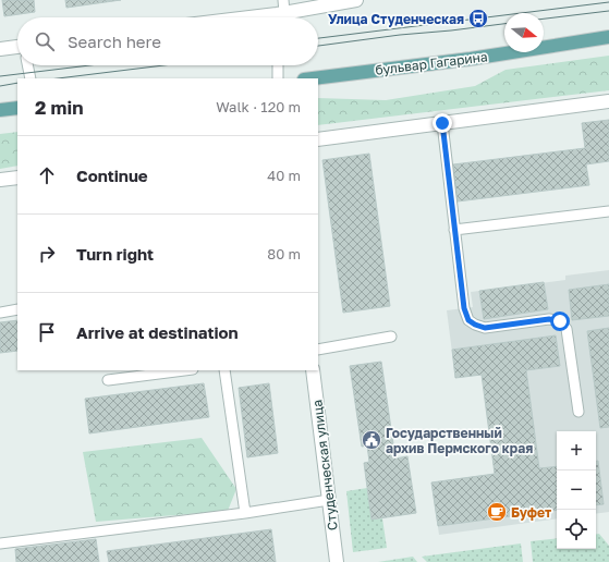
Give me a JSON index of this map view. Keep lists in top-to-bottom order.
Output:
{
  "streets": {
    "main road": ["бульвар Гагарина"],
    "street": ["Студенческая улица"]
  },
  "places": {
    "bus stop": ["Улица Студенческая"],
    "public building": ["Государственный архив Пермского края"],
    "cafe": ["Буфет"]
  },
  "north": "right",
  "page": {
    "search": "Search here",
    "heading": ["2 min", "Walk · 120 m"],
    "list": [
      ["Continue", "40 m"],
      ["Turn right", "80 m"],
      "Arrive at destination"
    ],
    "map_buttons": ["+", "−"]
  }
}
